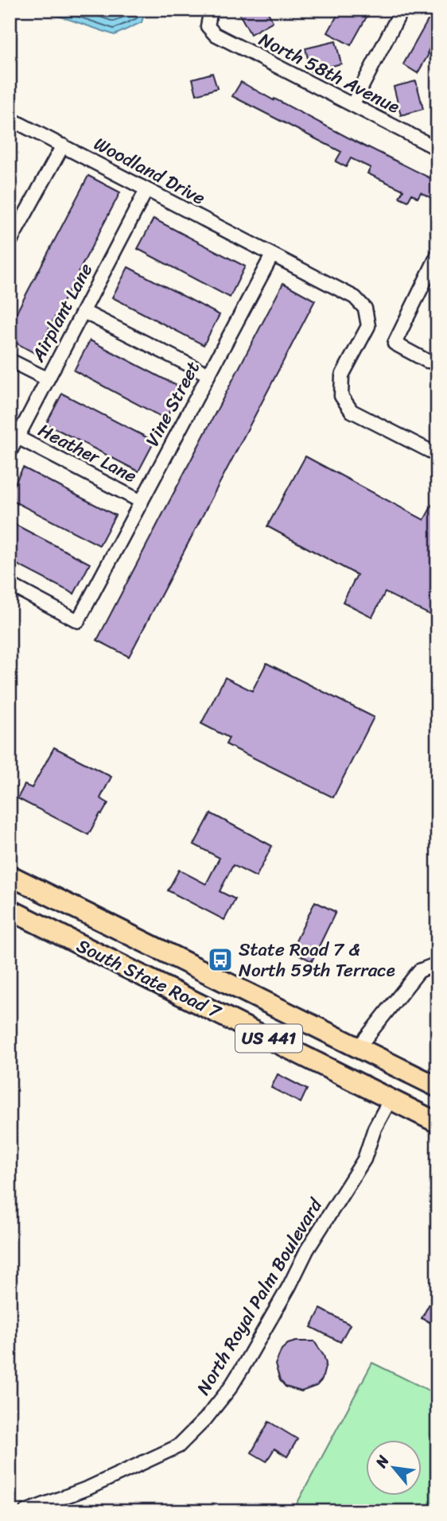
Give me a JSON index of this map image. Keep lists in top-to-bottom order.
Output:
{
  "streets": {
    "main road": ["South State Road 7", "US 441"],
    "street": [
      "North 58th Avenue",
      "Woodland Drive",
      "Airplant Lane",
      "Vine Street",
      "Heather Lane",
      "North Royal Palm Boulevard"
    ]
  },
  "crossings": [
    ["Woodland Drive", "Airplant Lane"],
    ["Woodland Drive", "Vine Street"],
    ["Airplant Lane", "Heather Lane"],
    ["Vine Street", "Heather Lane"],
    ["South State Road 7", "North Royal Palm Boulevard"]
  ],
  "places": {
    "bus stop": ["State Road 7 & North 59th Terrace"]
  },
  "north": "top left"
}
